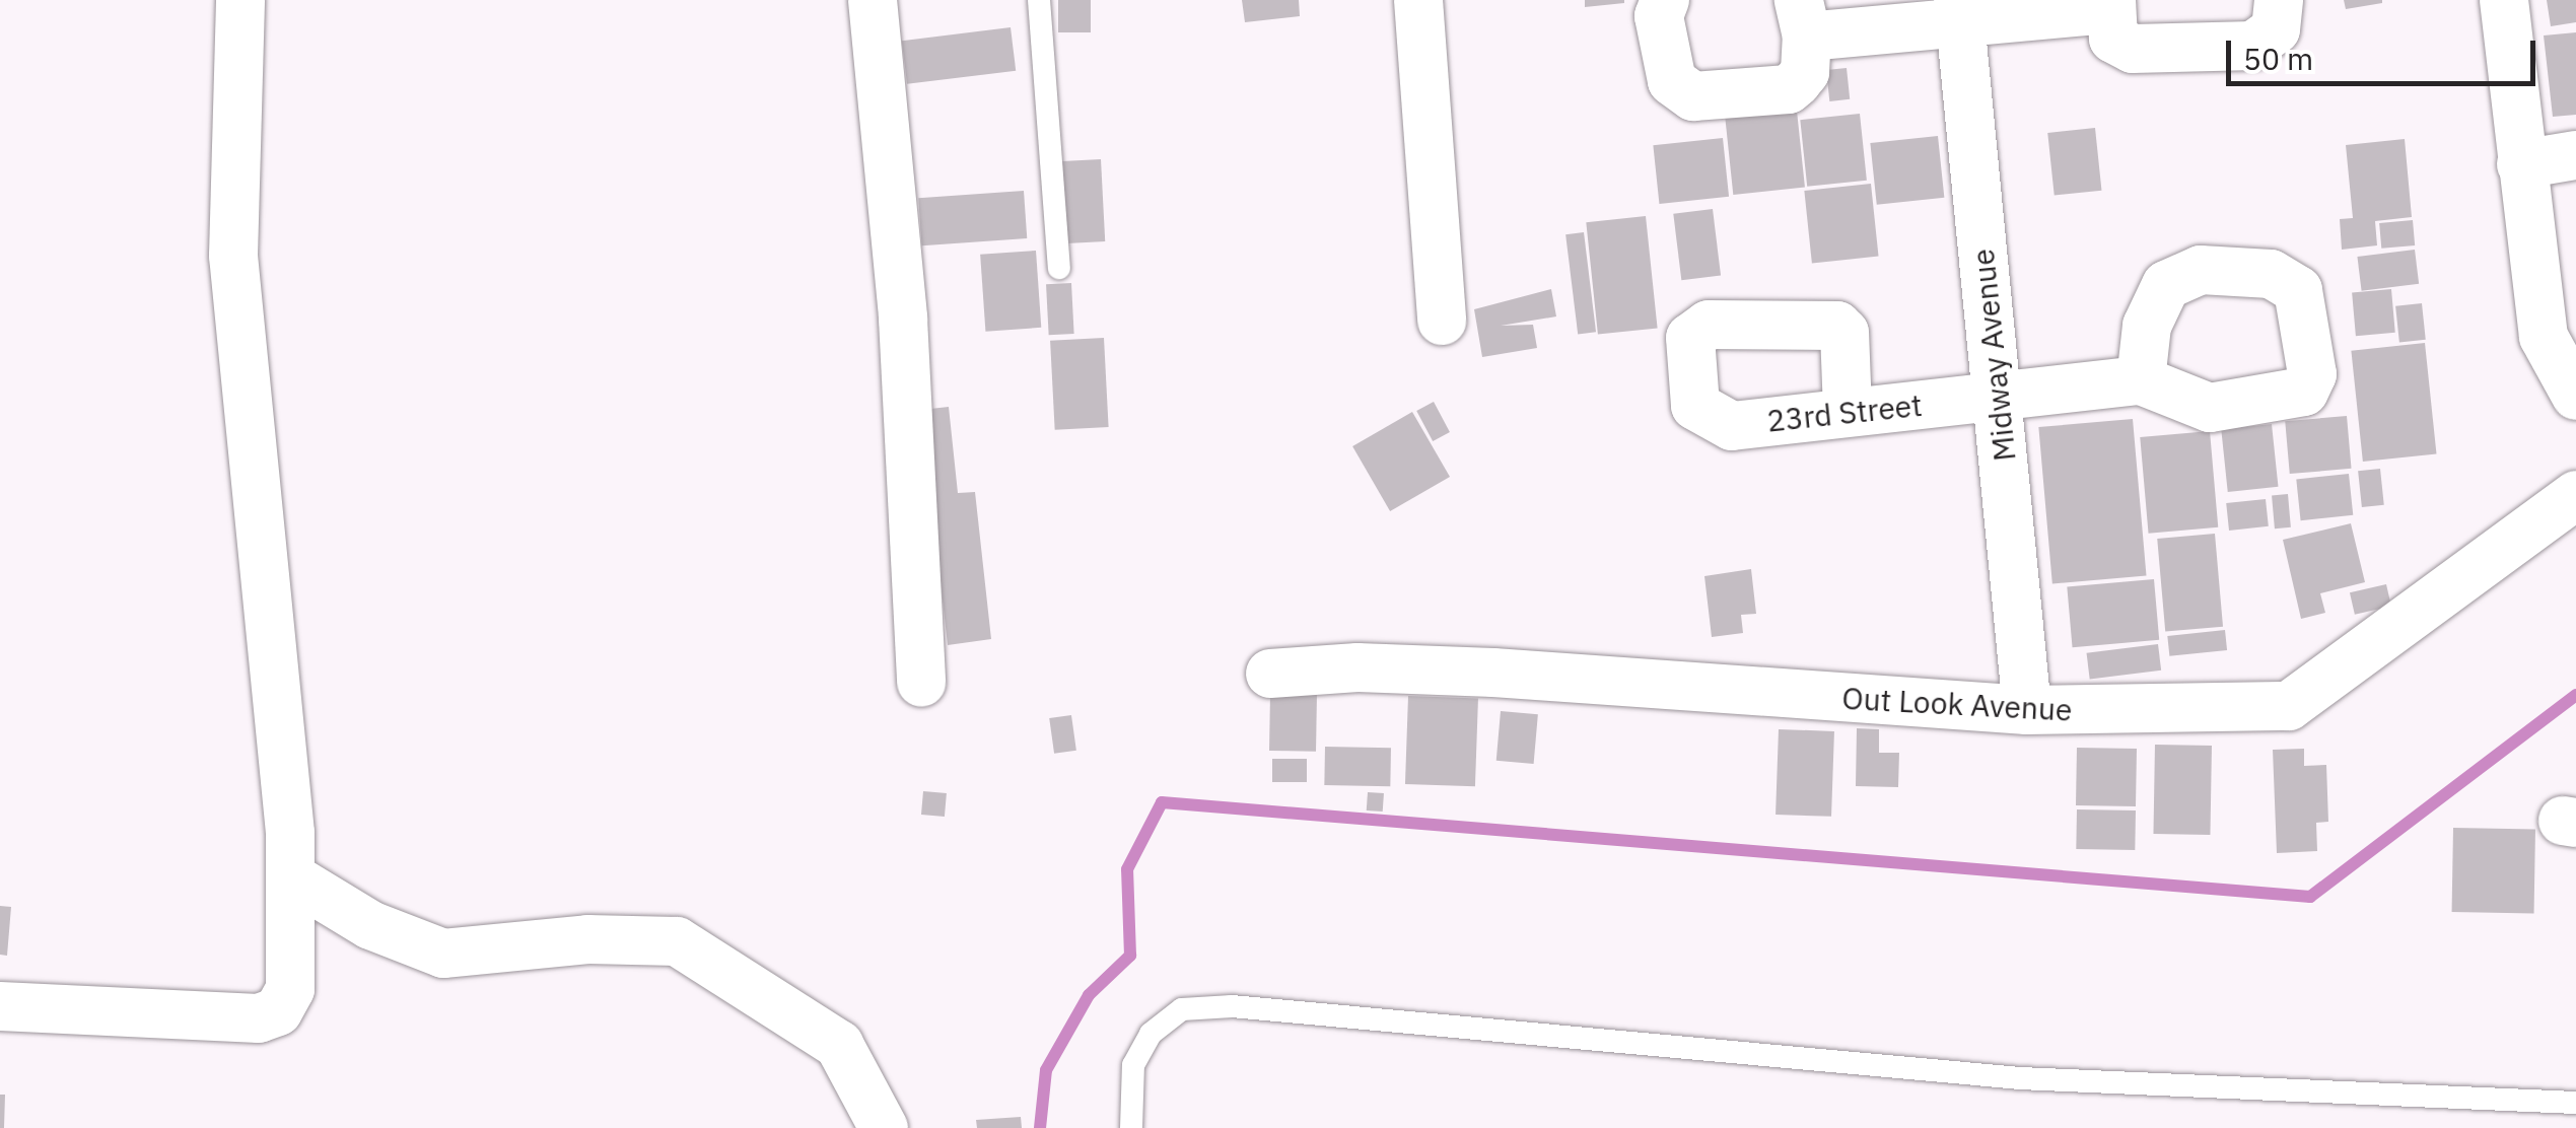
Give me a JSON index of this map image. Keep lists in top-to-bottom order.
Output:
{
  "streets": {
    "street": ["Midway Avenue", "23rd Street", "Out Look Avenue"]
  },
  "crossings": [
    ["Midway Avenue", "23rd Street"],
    ["Midway Avenue", "Out Look Avenue"]
  ],
  "scale_bar": "50 m"
}
